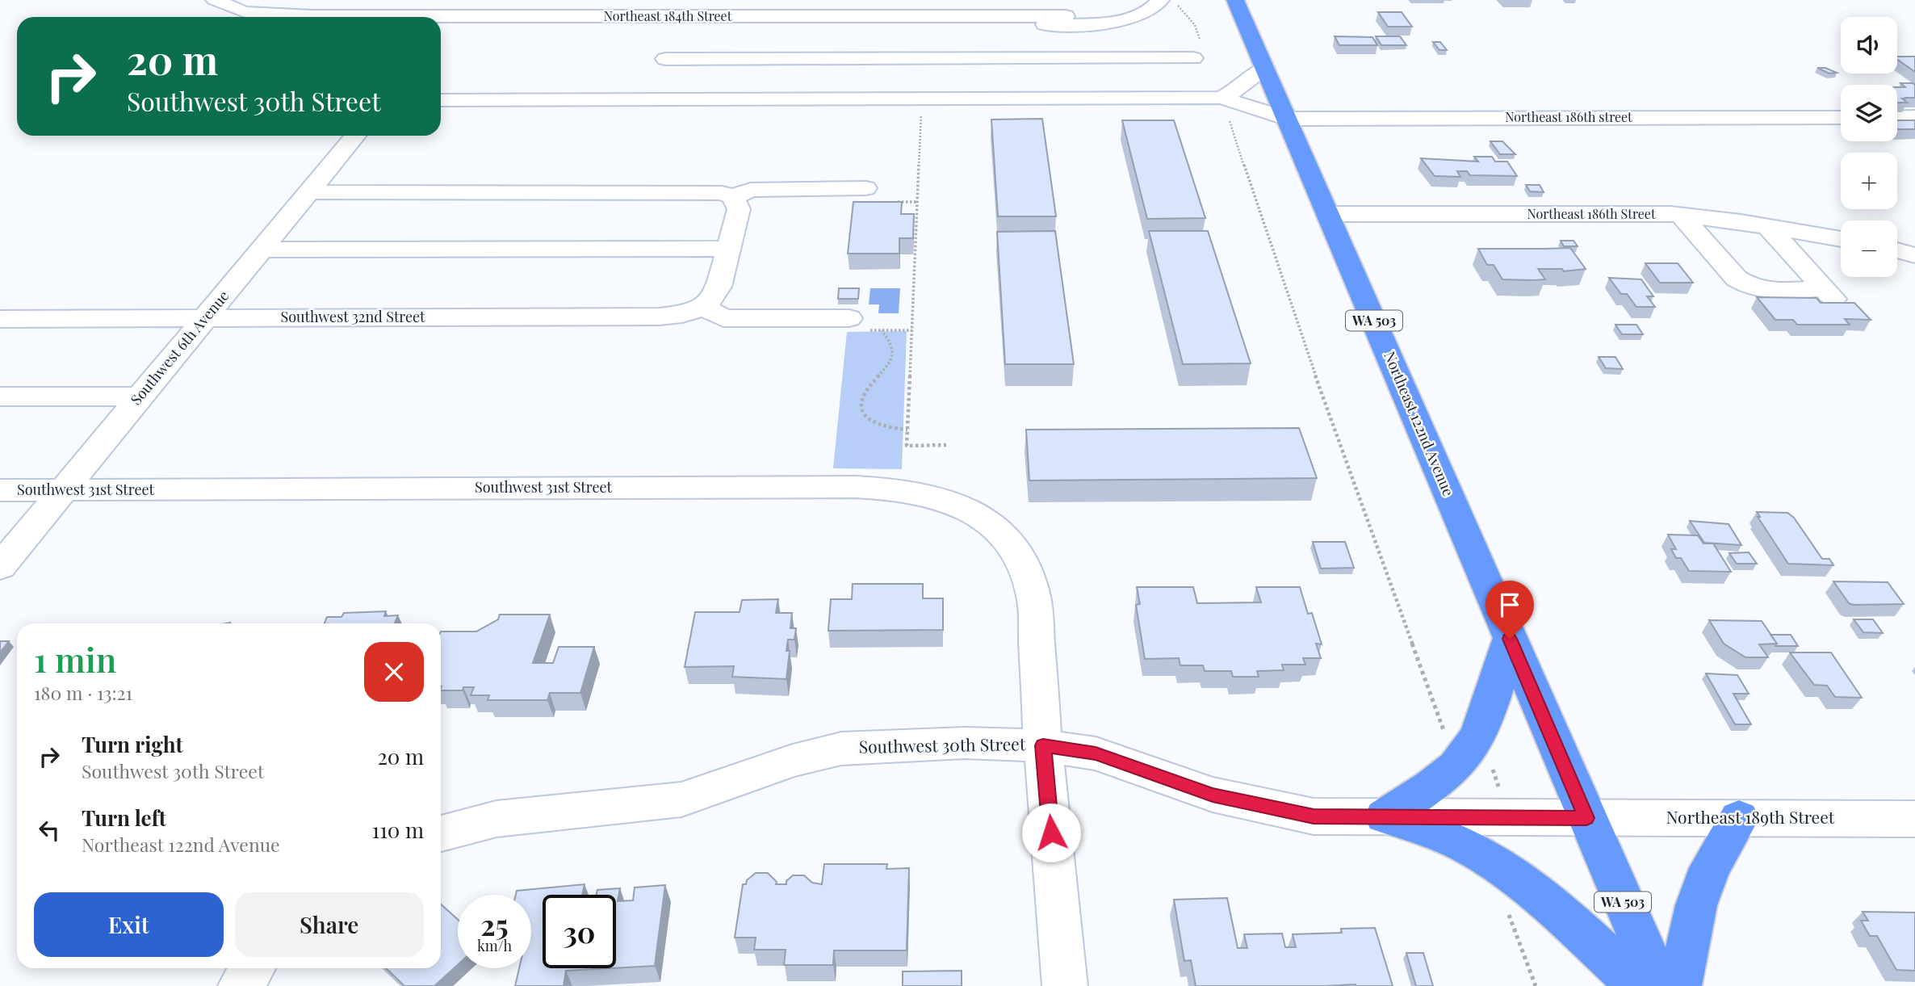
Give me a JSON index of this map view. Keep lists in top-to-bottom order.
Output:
{
  "streets": {
    "highway": ["WA 503", "Northeast 122nd Avenue"],
    "street": [
      "Northeast 184th Street",
      "Northeast 186th street",
      "Northeast 186th Street",
      "Southwest 32nd Street",
      "Southwest 6th Avenue",
      "Southwest 31st Street",
      "Southwest 30th Street",
      "Northeast 189th Street"
    ]
  },
  "crossings": [
    ["Northeast 186th street", "Northeast 122nd Avenue"],
    ["Northeast 186th Street", "Northeast 122nd Avenue"],
    ["Southwest 32nd Street", "Southwest 6th Avenue"],
    ["WA 503", "Northeast 122nd Avenue"],
    ["WA 503", "Southwest 30th Street"],
    ["WA 503", "Northeast 189th Street"],
    ["Southwest 6th Avenue", "Southwest 31st Street"],
    ["Northeast 122nd Avenue", "Southwest 30th Street"],
    ["Northeast 122nd Avenue", "Northeast 189th Street"],
    ["Southwest 31st Street", "Southwest 30th Street"],
    ["Southwest 30th Street", "Northeast 189th Street"]
  ],
  "page": {
    "map_buttons": ["+", "−"],
    "turn": ["20 m", "Southwest 30th Street"],
    "heading": ["1 min", "180 m · 13:21"],
    "list": [
      {
        "name": "Turn right",
        "note": "Southwest 30th Street",
        "value": "20 m"
      },
      {
        "name": "Turn left",
        "note": "Northeast 122nd Avenue",
        "value": "110 m"
      }
    ],
    "buttons": ["Exit", "Share"],
    "speed": "25 km/h",
    "limit": "30"
  }
}
